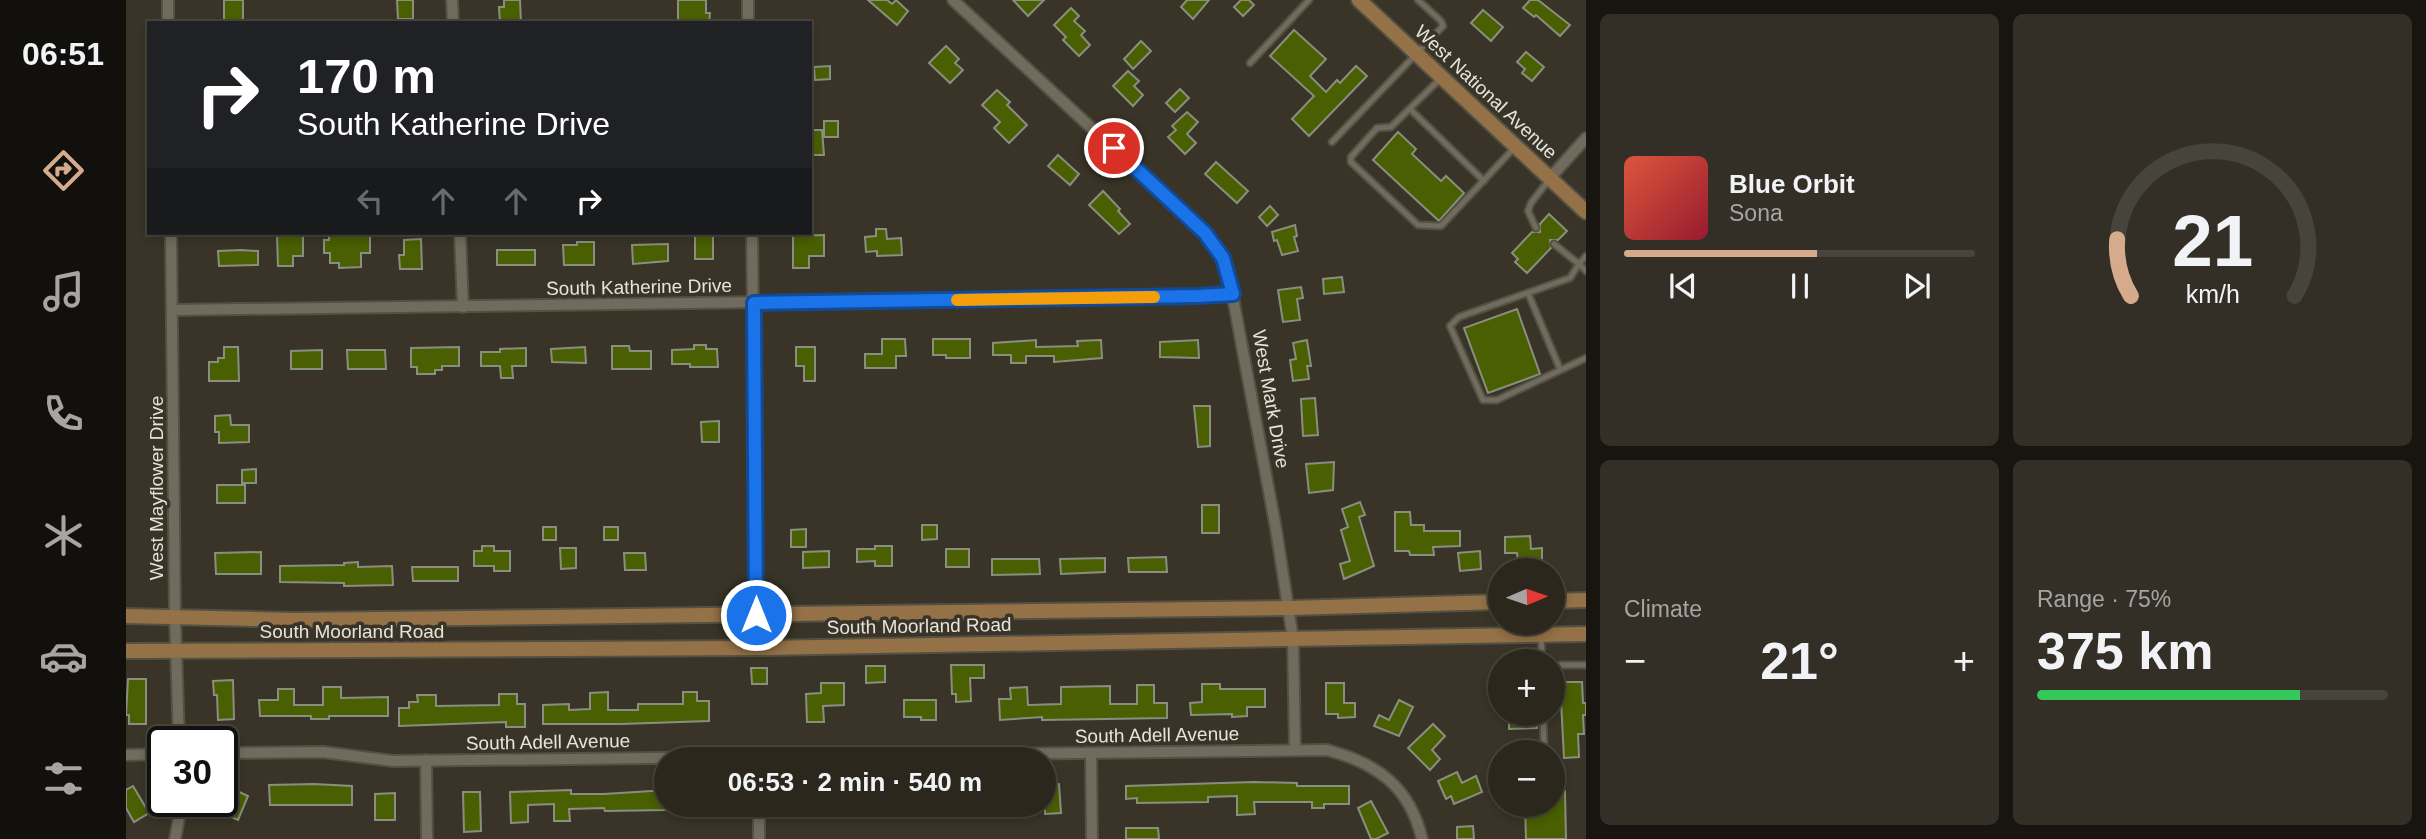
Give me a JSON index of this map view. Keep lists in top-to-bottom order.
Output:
{
  "streets": {
    "main road": ["West National Avenue", "South Moorland Road"],
    "street": [
      "South Katherine Drive",
      "West Mark Drive",
      "West Mayflower Drive",
      "South Adell Avenue"
    ]
  },
  "crossings": [
    ["South Katherine Drive", "West Mark Drive"],
    ["South Katherine Drive", "West Mayflower Drive"],
    ["West Mark Drive", "South Moorland Road"],
    ["West Mark Drive", "South Adell Avenue"],
    ["West Mayflower Drive", "South Moorland Road"]
  ],
  "north": "right",
  "page": {
    "tabs": "06:51",
    "turn": ["170 m", "South Katherine Drive"],
    "song": ["Blue Orbit", "Sona"],
    "tile": [
      "Climate",
      ["Range · 75%", "375 km"]
    ],
    "map_buttons": ["+", "−"],
    "heat": ["−", "21°", "+"],
    "limit": "30",
    "trip": "06:53 · 2 min · 540 m",
    "gauge": ["21", "km/h"]
  }
}
